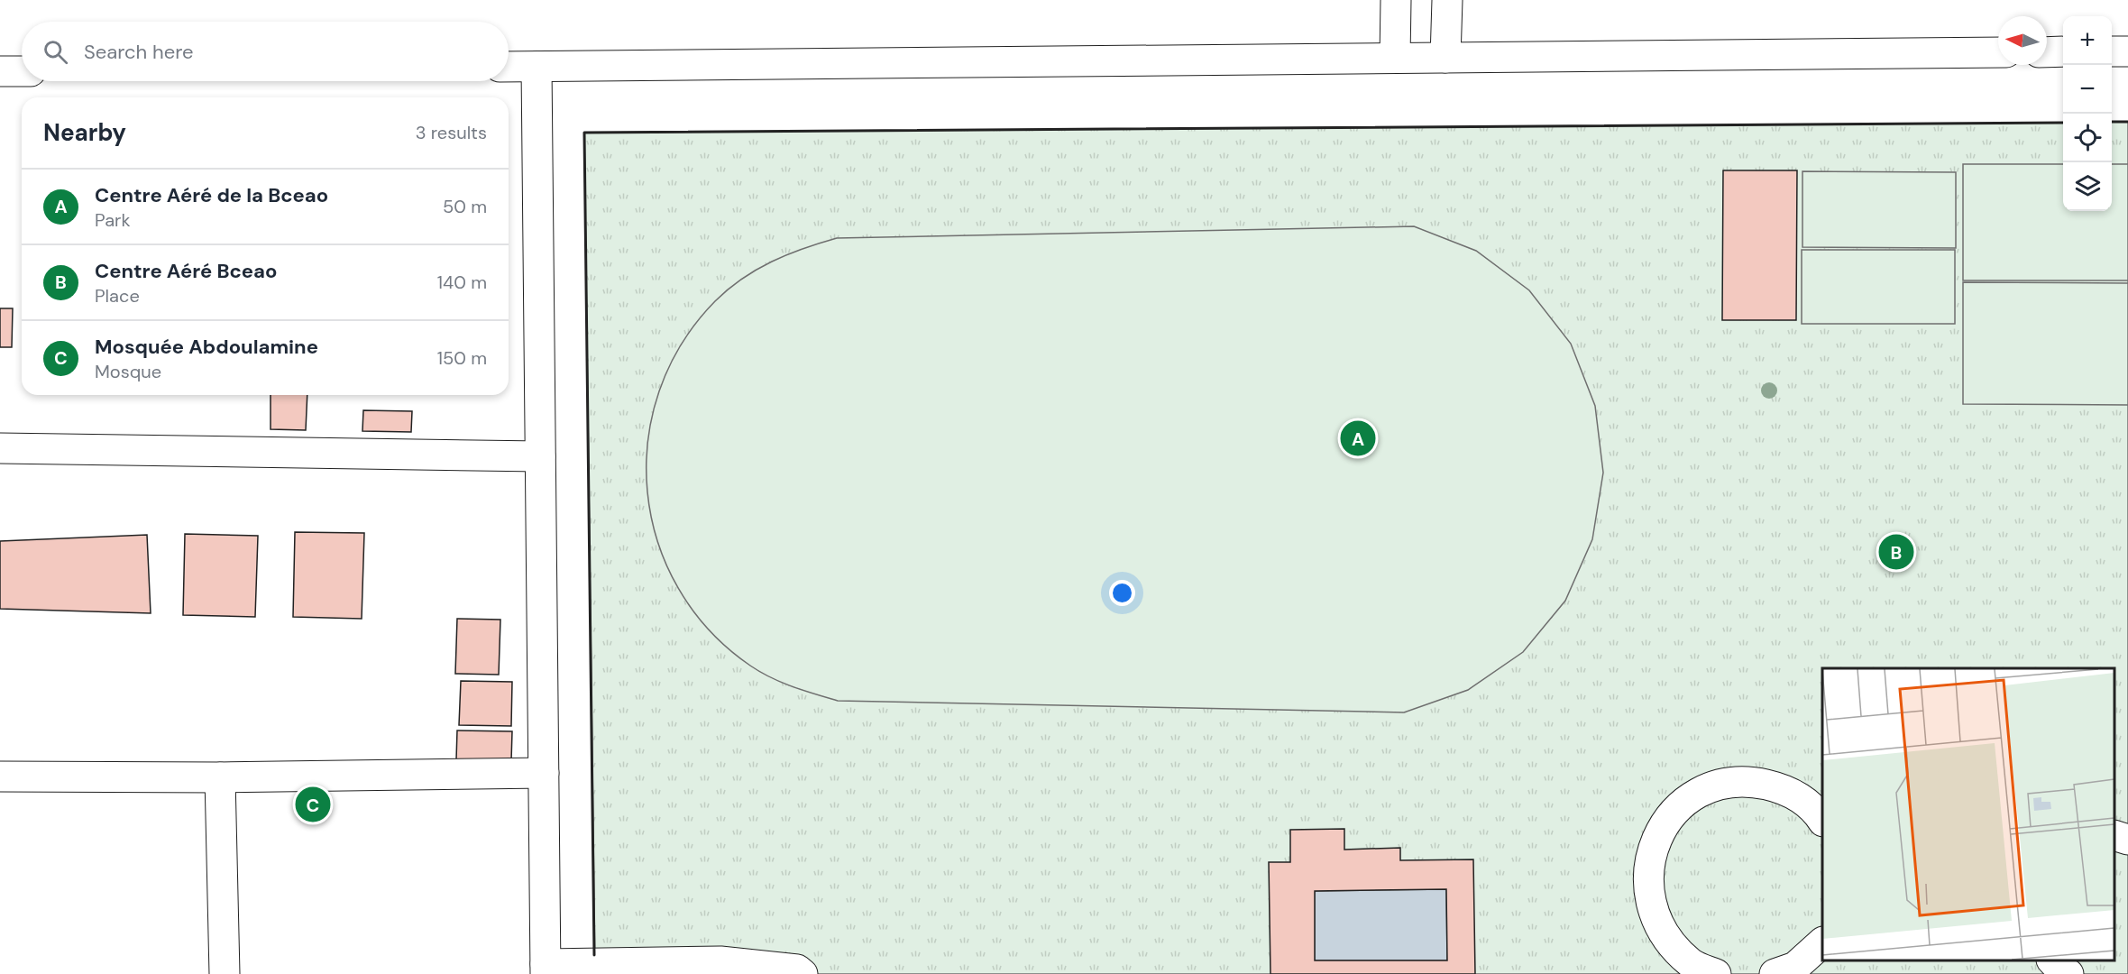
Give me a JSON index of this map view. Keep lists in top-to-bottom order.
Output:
{
  "north": "left",
  "page": {
    "map_buttons": ["+", "−"],
    "search": "Search here",
    "heading": ["Nearby", "3 results"],
    "list": [
      {
        "mark": "A",
        "name": "Centre Aéré de la Bceao",
        "note": "Park",
        "value": "50 m"
      },
      {
        "mark": "B",
        "name": "Centre Aéré Bceao",
        "note": "Place",
        "value": "140 m"
      },
      {
        "mark": "C",
        "name": "Mosquée Abdoulamine",
        "note": "Mosque",
        "value": "150 m"
      }
    ],
    "pins": ["A", "B", "C"]
  }
}
